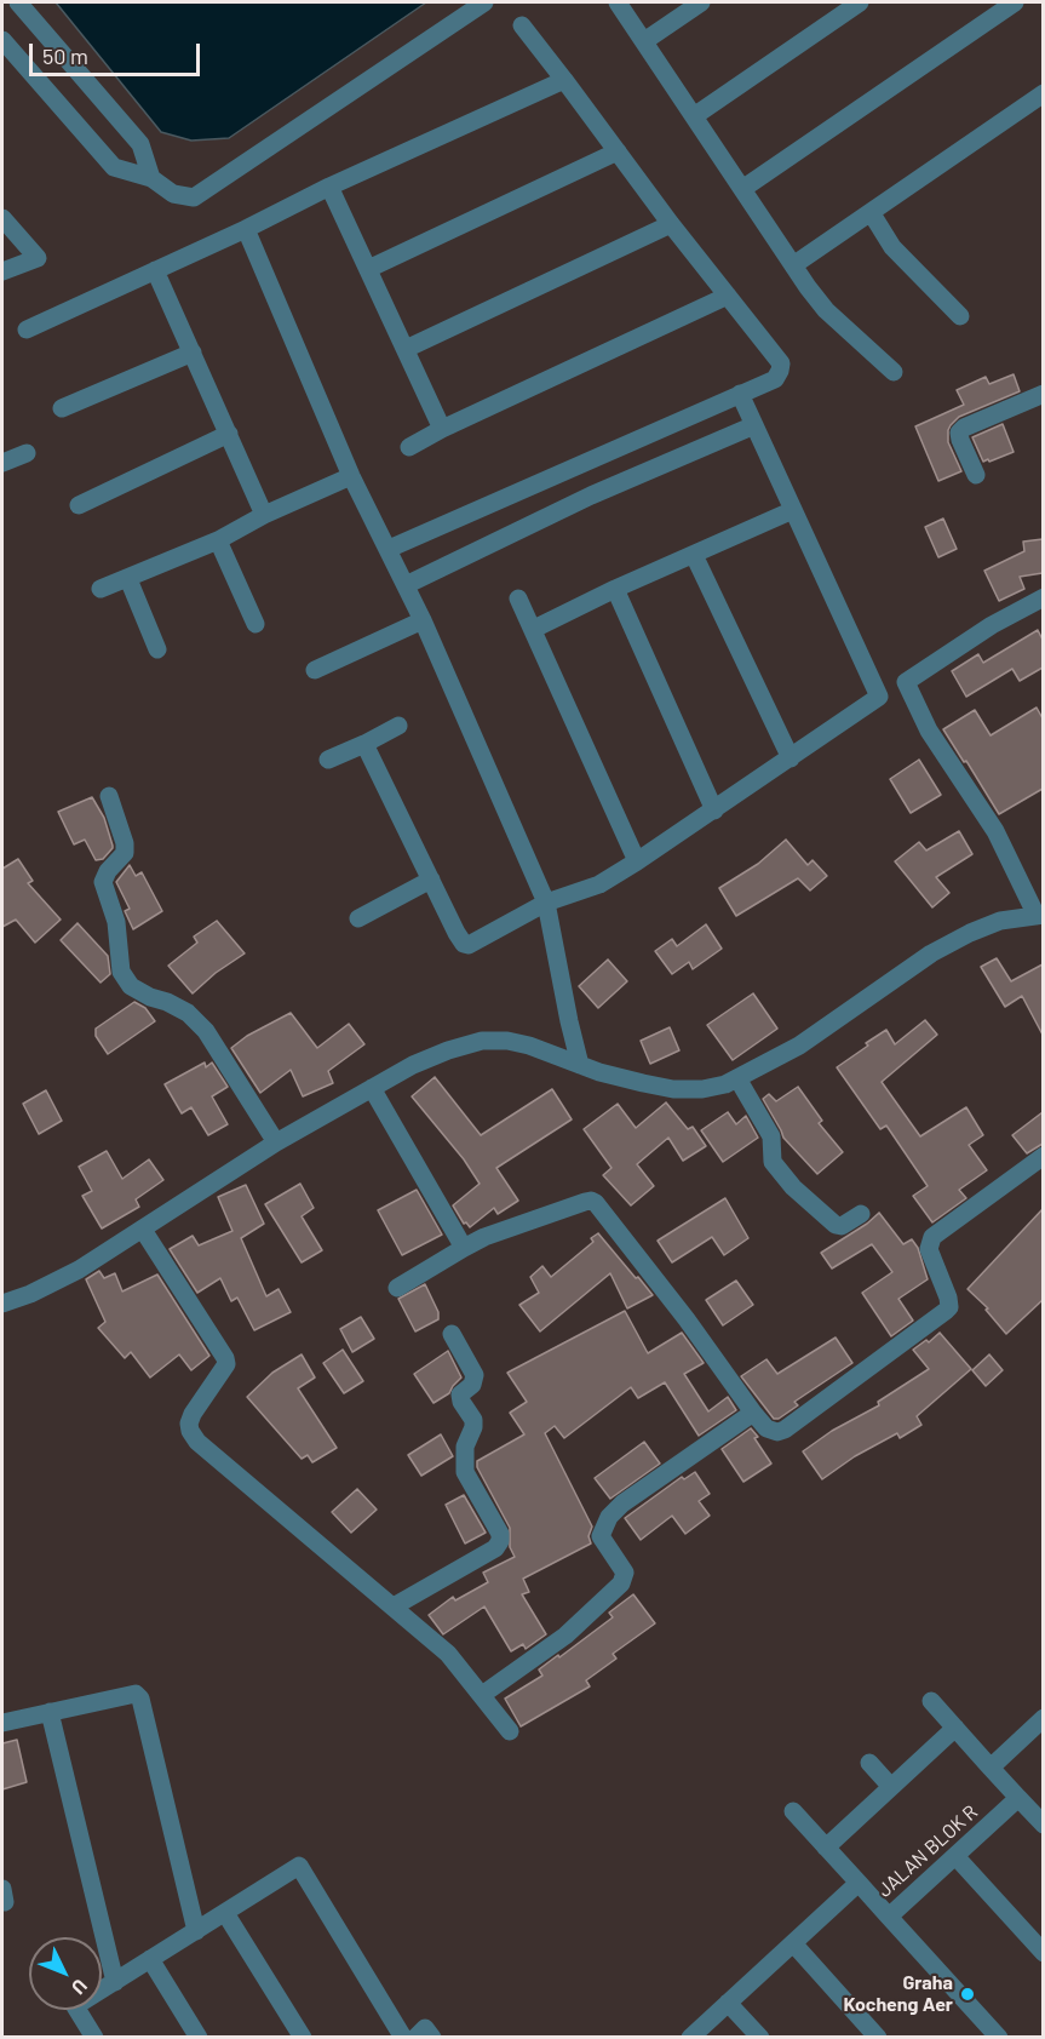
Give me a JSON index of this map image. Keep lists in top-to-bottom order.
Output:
{
  "streets": {
    "street": ["JALAN BLOK R"]
  },
  "places": ["Graha Kocheng Aer"],
  "scale_bar": "50 m",
  "north": "bottom right"
}
